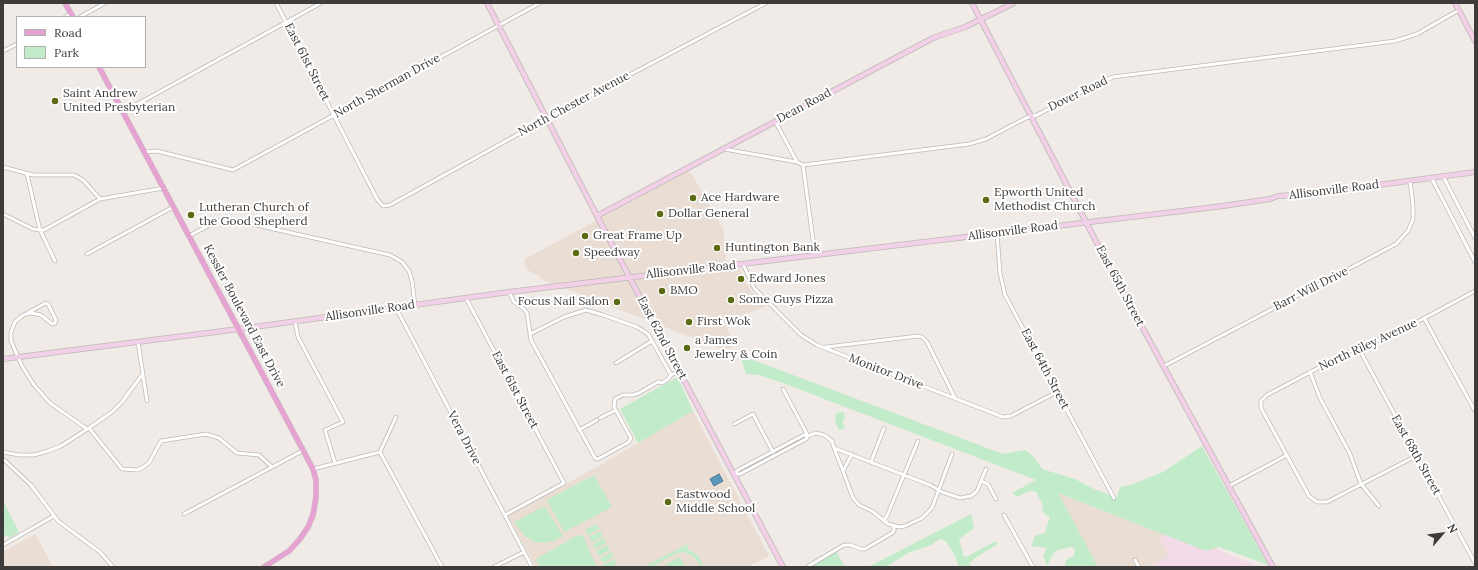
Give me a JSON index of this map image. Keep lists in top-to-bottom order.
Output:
{
  "streets": {
    "main road": ["Kessler Boulevard East Drive"],
    "street": [
      "East 61st Street",
      "North Sherman Drive",
      "Dover Road",
      "North Chester Avenue",
      "Dean Road",
      "Allisonville Road",
      "East 65th Street",
      "Barr Will Drive",
      "East 62nd Street",
      "North Riley Avenue",
      "East 64th Street",
      "Monitor Drive",
      "Vera Drive",
      "East 68th Street"
    ]
  },
  "crossings": [
    ["East 61st Street", "North Sherman Drive"],
    ["East 61st Street", "North Chester Avenue"],
    ["East 61st Street", "Allisonville Road"],
    ["East 61st Street", "Vera Drive"],
    ["North Sherman Drive", "Kessler Boulevard East Drive"],
    ["North Sherman Drive", "East 62nd Street"],
    ["Dover Road", "East 65th Street"],
    ["North Chester Avenue", "East 62nd Street"],
    ["Dean Road", "East 65th Street"],
    ["Dean Road", "East 62nd Street"],
    ["Allisonville Road", "East 65th Street"],
    ["Allisonville Road", "Barr Will Drive"],
    ["Allisonville Road", "Kessler Boulevard East Drive"],
    ["Allisonville Road", "East 62nd Street"],
    ["Allisonville Road", "East 64th Street"],
    ["Allisonville Road", "Monitor Drive"],
    ["Allisonville Road", "Vera Drive"],
    ["East 65th Street", "Barr Will Drive"],
    ["North Riley Avenue", "East 68th Street"],
    ["East 64th Street", "Monitor Drive"]
  ],
  "places": [
    "Saint Andrew United Presbyterian",
    "Ace Hardware",
    "Epworth United Methodist Church",
    "Dollar General",
    "Lutheran Church of the Good Shepherd",
    "Great Frame Up",
    "Huntington Bank",
    "Speedway",
    "Edward Jones",
    "BMO",
    "Some Guys Pizza",
    "Focus Nail Salon",
    "First Wok",
    "a James Jewelry & Coin",
    "Eastwood Middle School"
  ],
  "legend": ["Road", "Park"],
  "north": "top right"
}
